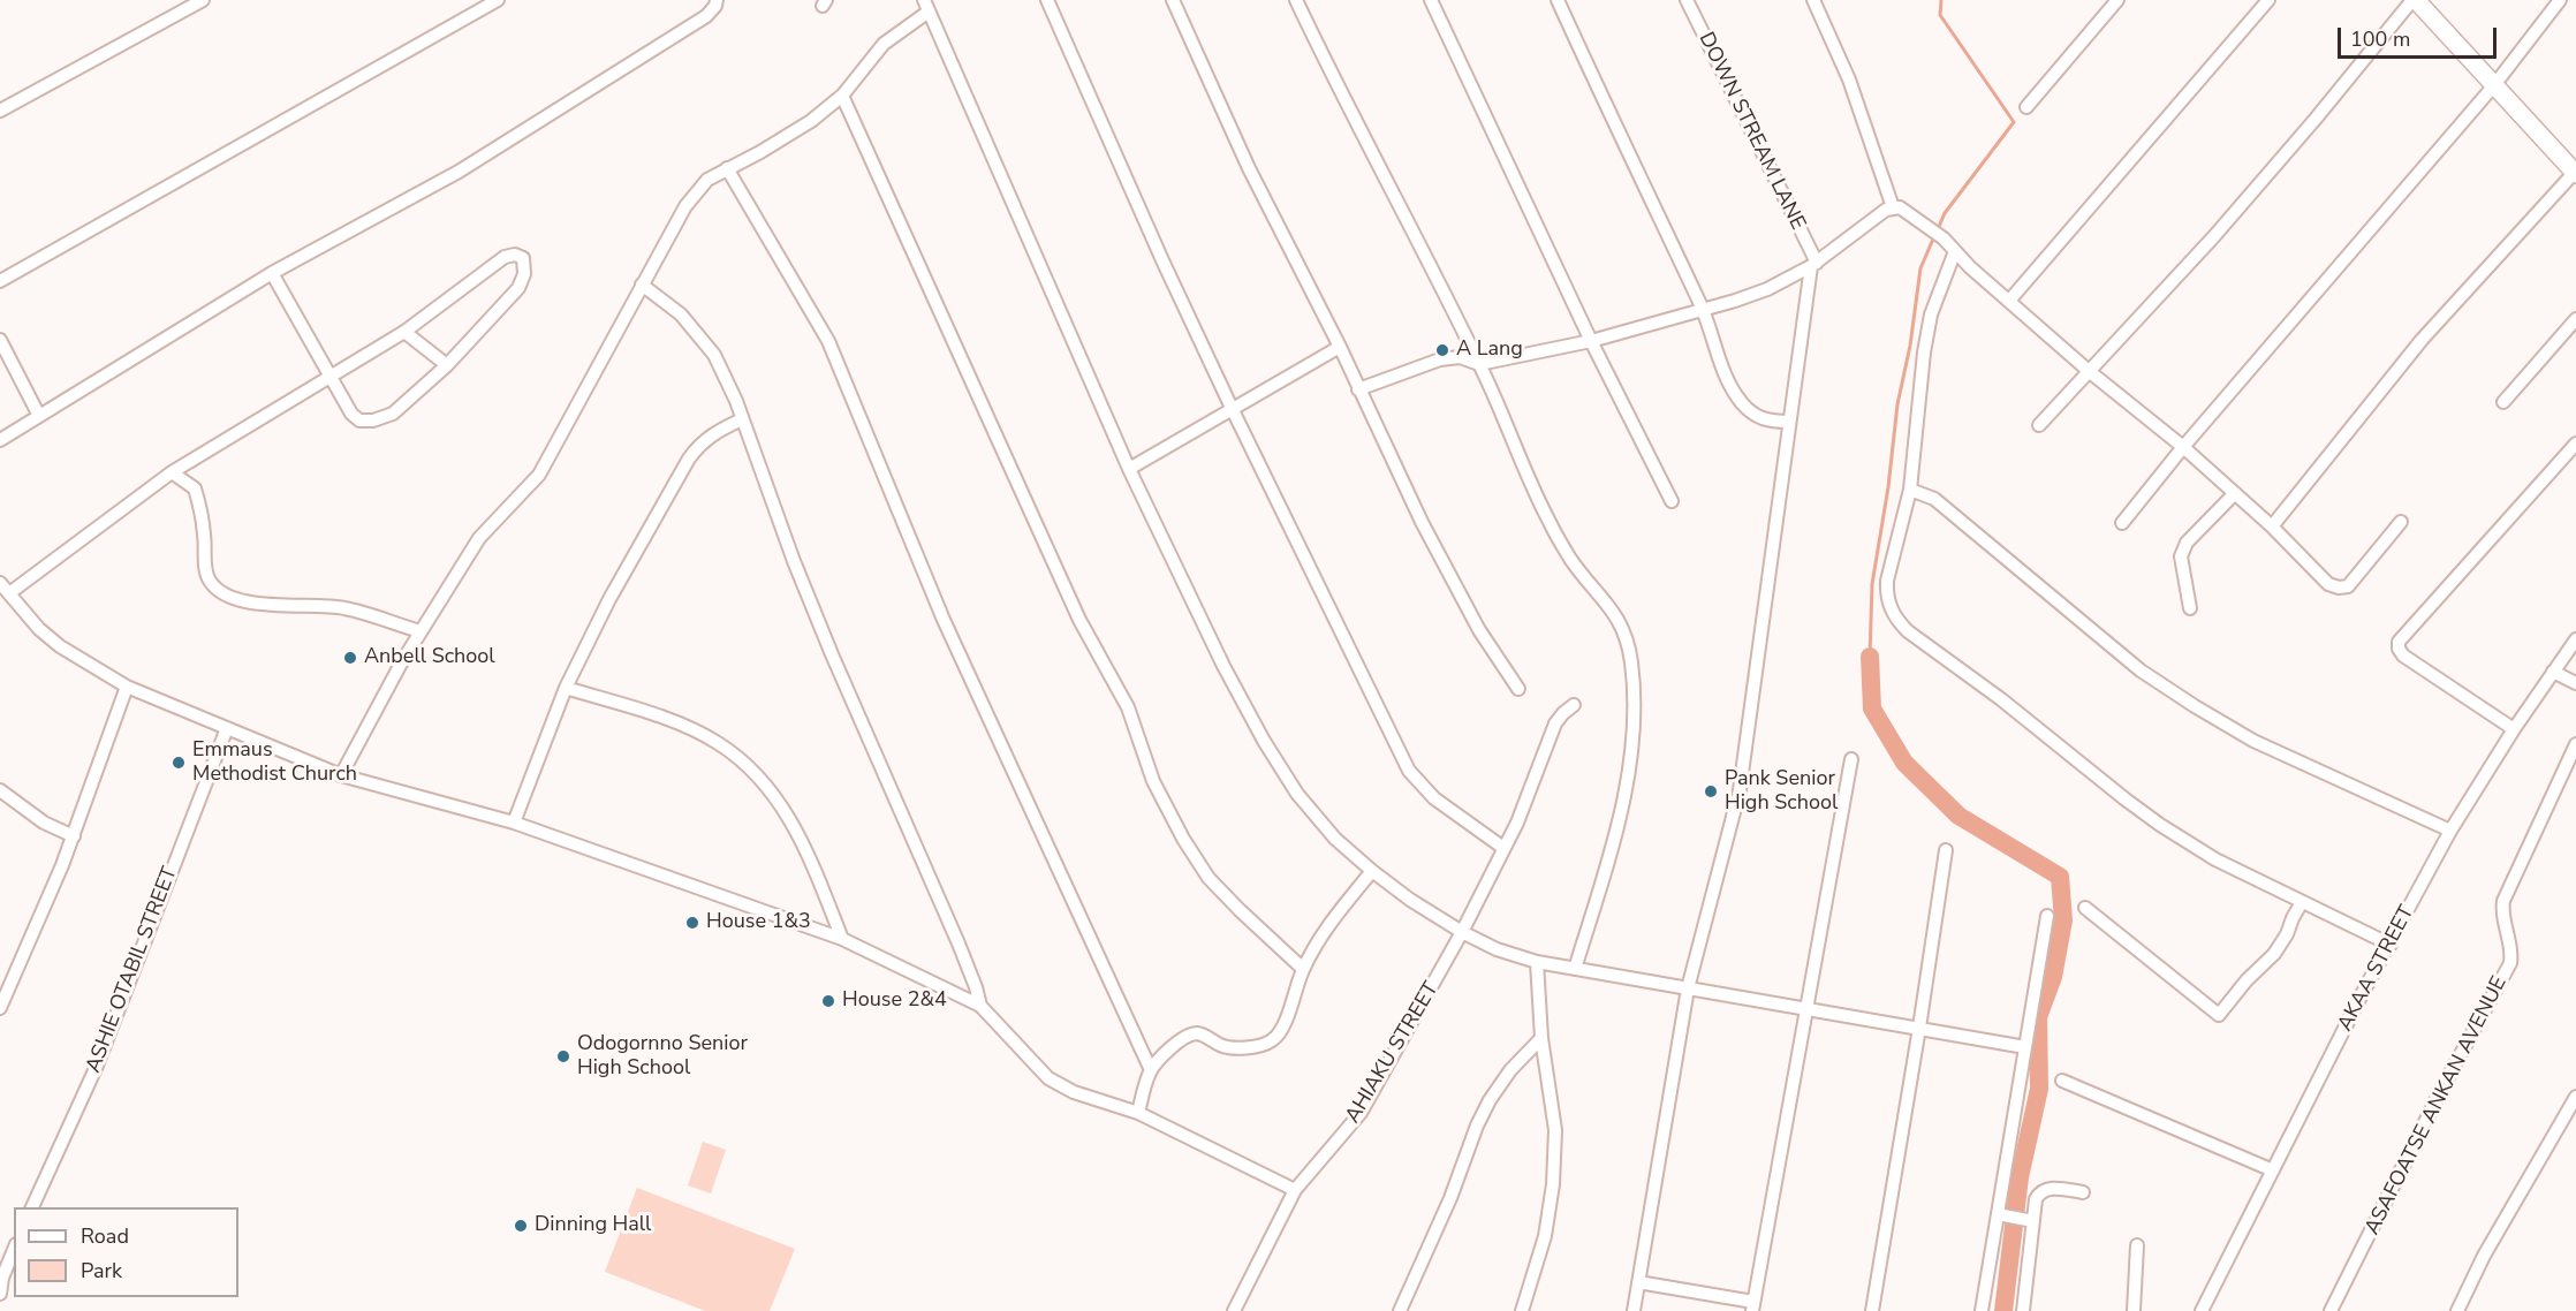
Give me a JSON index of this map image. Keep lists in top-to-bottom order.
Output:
{
  "streets": {
    "street": [
      "DOWN STREAM LANE",
      "AKAA STREET",
      "ASHIE OTABIL STREET",
      "AHIAKU STREET",
      "ASAFOATSE ANKAN AVENUE"
    ]
  },
  "places": [
    "A Lang",
    "Anbell School",
    "Emmaus Methodist Church",
    "Pank Senior High School",
    "House 1&3",
    "House 2&4",
    "Odogornno Senior High School",
    "Dinning Hall"
  ],
  "legend": ["Road", "Park"],
  "scale_bar": "100 m"
}
